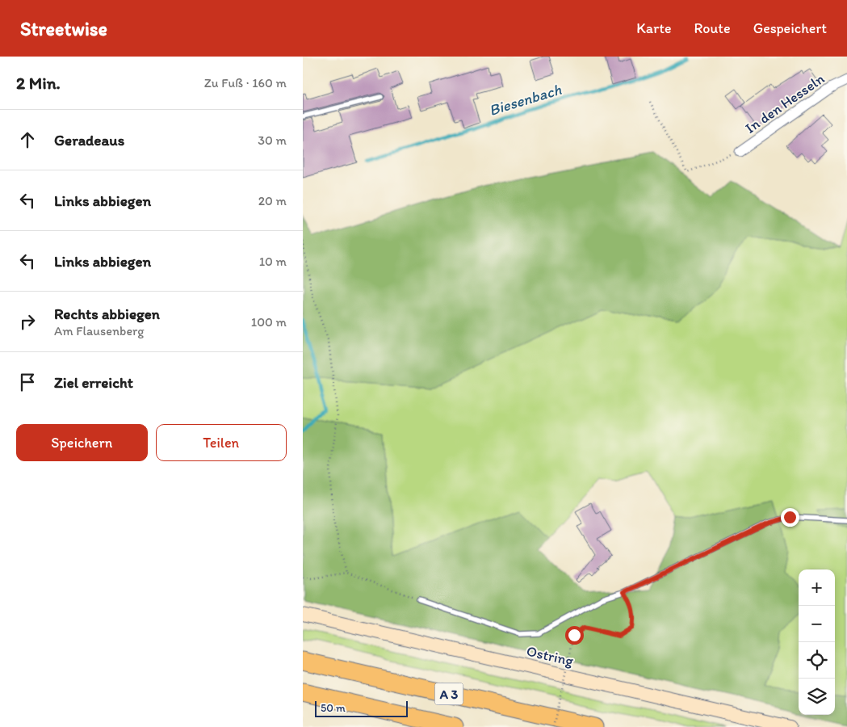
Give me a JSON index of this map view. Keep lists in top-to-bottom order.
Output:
{
  "streets": {
    "highway": ["A 3"],
    "main road": ["Ostring"],
    "street": ["In den Hesseln"]
  },
  "water": ["Biesenbach"],
  "scale_bar": "50 m",
  "page": {
    "header": "Streetwise",
    "nav": ["Karte", "Route", "Gespeichert"],
    "heading": ["2 Min.", "Zu Fuß · 160 m"],
    "list": [
      ["Geradeaus", "30 m"],
      ["Links abbiegen", "20 m"],
      ["Links abbiegen", "10 m"],
      ["Rechts abbiegen", "Am Flausenberg", "100 m"],
      "Ziel erreicht"
    ],
    "buttons": ["Speichern", "Teilen"],
    "map_buttons": ["+", "−"],
    "scale": "50 m"
  }
}
